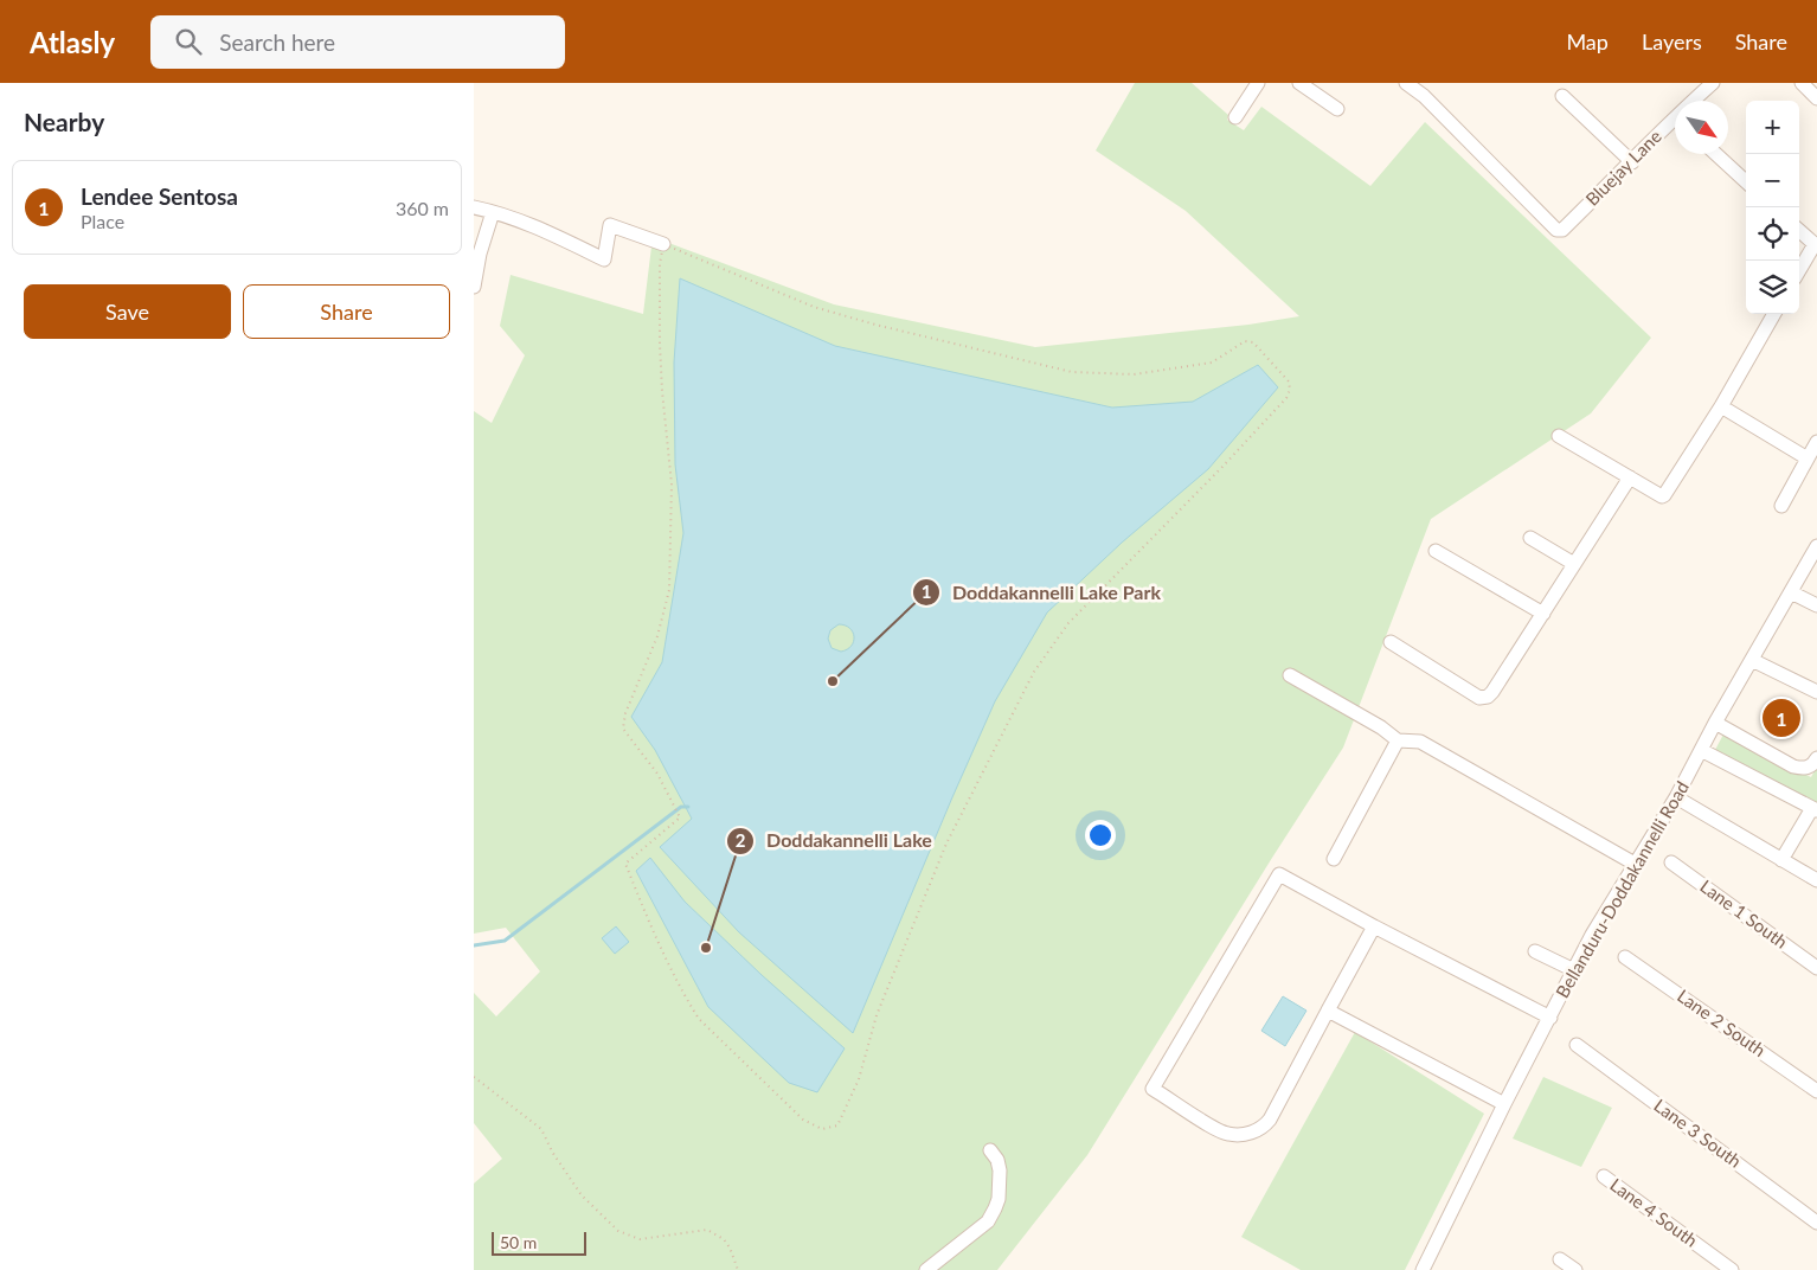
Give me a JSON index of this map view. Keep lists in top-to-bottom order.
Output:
{
  "streets": {
    "street": [
      "Bluejay Lane",
      "Bellanduru-Doddakannelli Road",
      "Lane 1 South",
      "Lane 2 South",
      "Lane 3 South",
      "Lane 4 South"
    ]
  },
  "places": ["Doddakannelli Lake Park", "Doddakannelli Lake"],
  "scale_bar": "50 m",
  "north": "bottom right",
  "page": {
    "header": "Atlasly",
    "search": "Search here",
    "nav": ["Map", "Layers", "Share"],
    "heading": "Nearby",
    "map_buttons": ["+", "−"],
    "list": [
      {
        "mark": "1",
        "name": "Lendee Sentosa",
        "note": "Place",
        "value": "360 m"
      }
    ],
    "buttons": ["Save", "Share"],
    "pins": "1",
    "scale": "50 m"
  }
}
